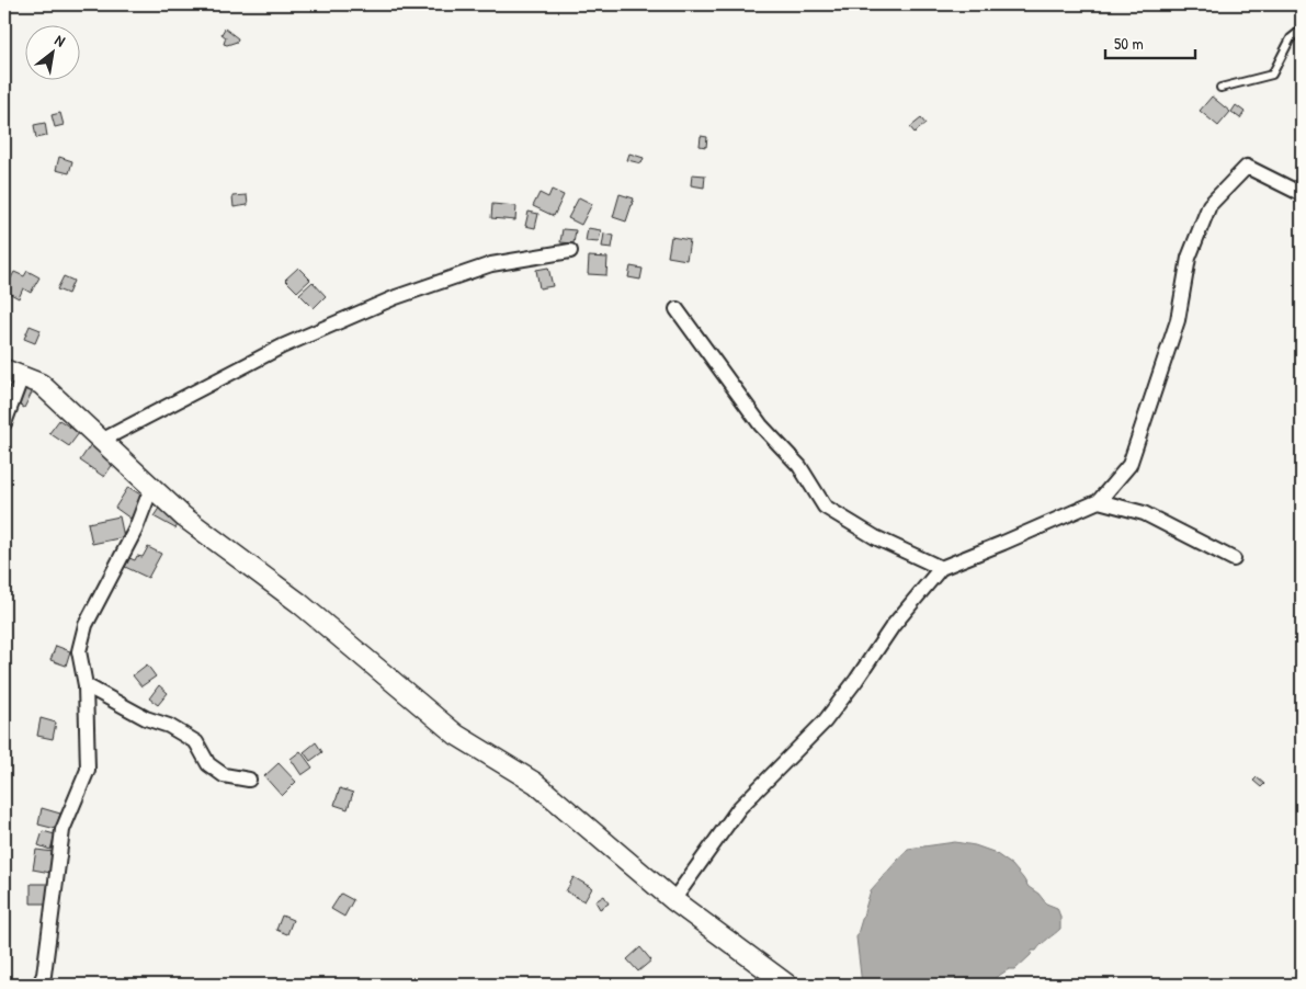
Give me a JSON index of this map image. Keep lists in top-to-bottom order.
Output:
{
  "scale_bar": "50 m",
  "north": "top right"
}
